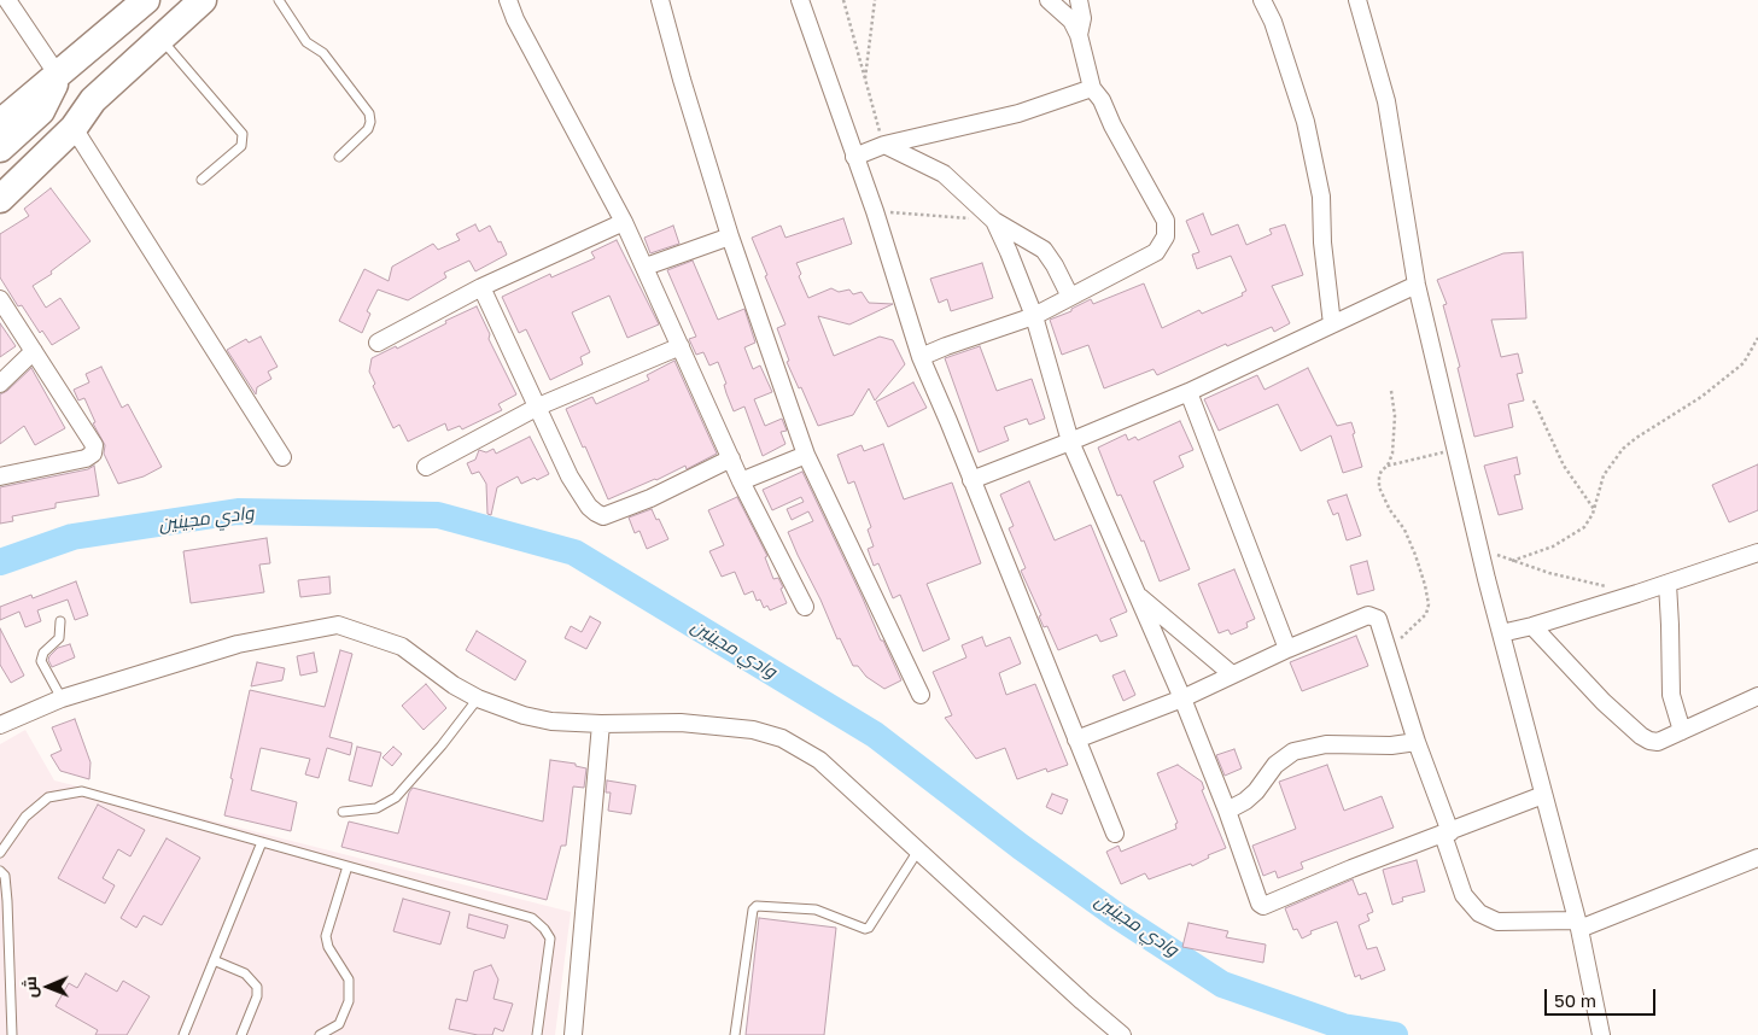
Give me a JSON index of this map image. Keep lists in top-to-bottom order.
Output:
{
  "water": ["وادي مجينين"],
  "scale_bar": "50 m",
  "north": "left"
}
